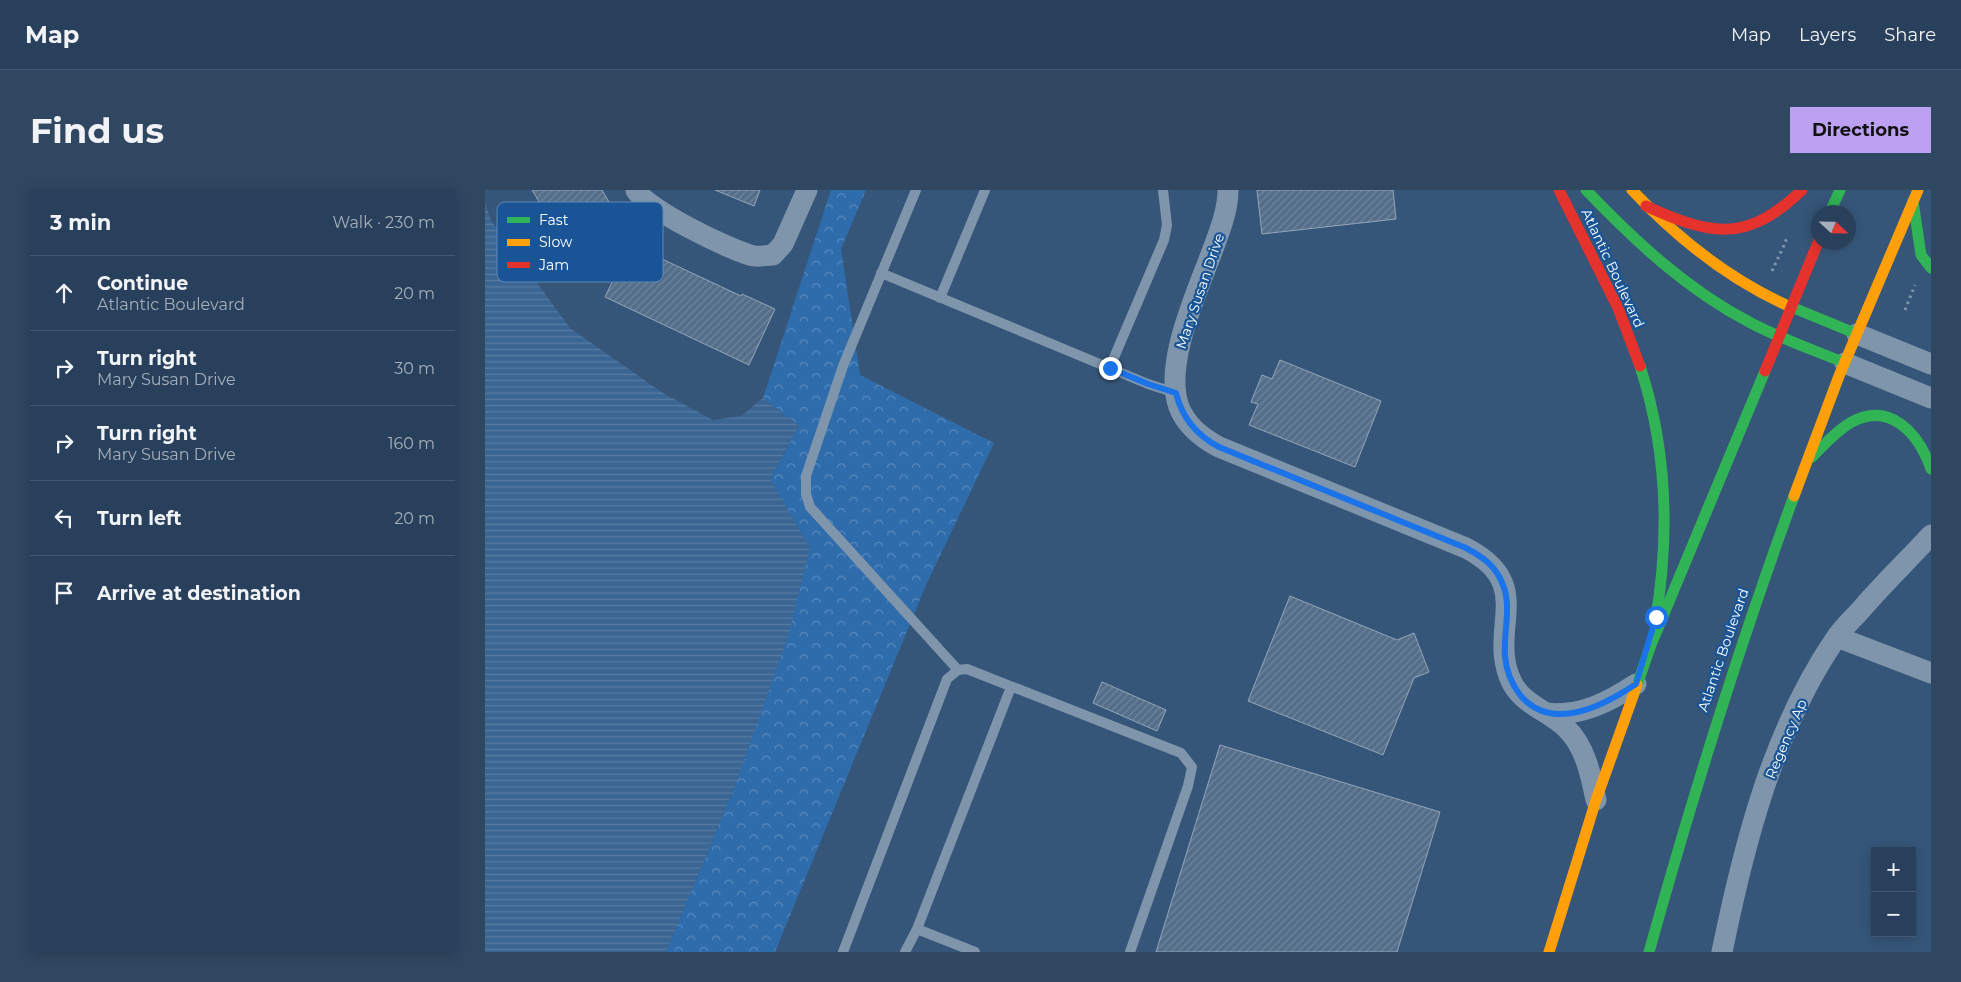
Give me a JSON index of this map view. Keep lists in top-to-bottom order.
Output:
{
  "streets": {
    "main road": ["Atlantic Boulevard"],
    "street": ["Mary Susan Drive", "Regency Ap"]
  },
  "crossings": [
    ["Atlantic Boulevard", "Mary Susan Drive"]
  ],
  "legend": ["Fast", "Slow", "Jam"],
  "north": "right",
  "page": {
    "header": "Map",
    "nav": ["Map", "Layers", "Share"],
    "buttons": "Directions",
    "title": "Find us",
    "heading": ["3 min", "Walk · 230 m"],
    "list": [
      ["Continue", "Atlantic Boulevard", "20 m"],
      ["Turn right", "Mary Susan Drive", "30 m"],
      ["Turn right", "Mary Susan Drive", "160 m"],
      ["Turn left", "20 m"],
      "Arrive at destination"
    ],
    "map_buttons": ["+", "−"]
  }
}
